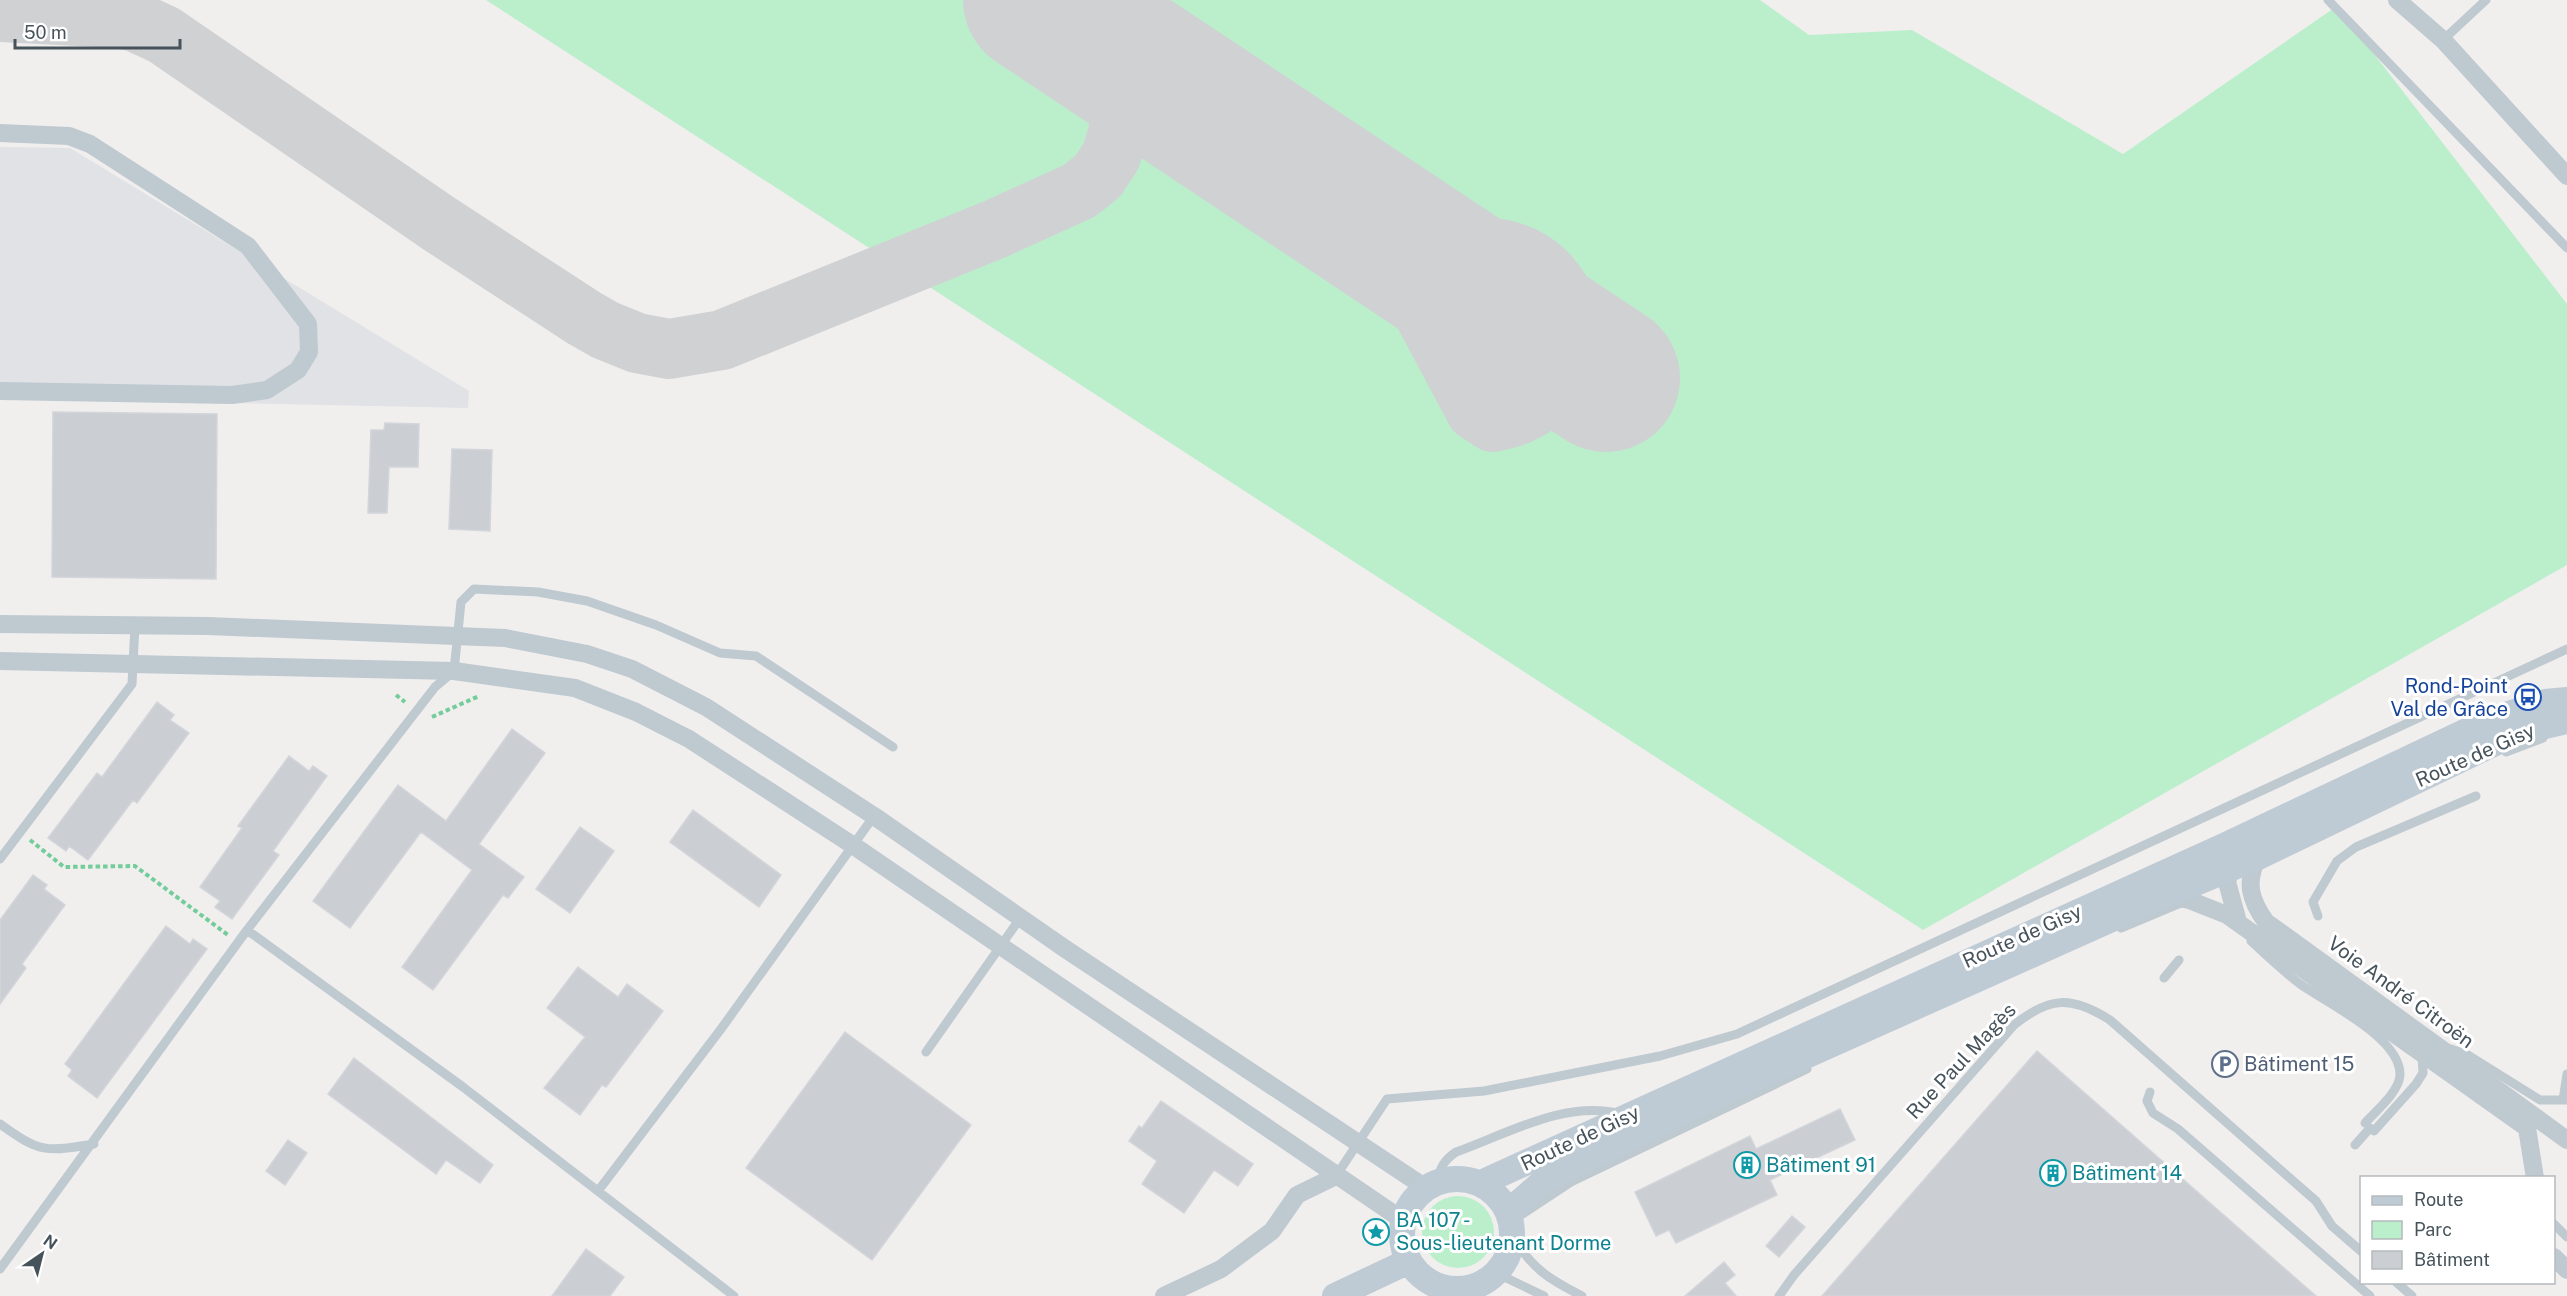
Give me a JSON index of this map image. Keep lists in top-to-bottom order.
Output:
{
  "streets": {
    "street": ["Route de Gisy", "Voie André Citroën"],
    "lane": ["Rue Paul Magès"]
  },
  "crossings": [
    ["Route de Gisy", "Voie André Citroën"]
  ],
  "places": {
    "bus stop": ["Rond-Point Val de Grâce"],
    "parking": ["Bâtiment 15"],
    "building": ["Bâtiment 91", "Bâtiment 14"],
    "place": ["BA 107 - Sous-lieutenant Dorme"]
  },
  "legend": ["Route", "Parc", "Bâtiment"],
  "scale_bar": "50 m",
  "north": "top right"
}
